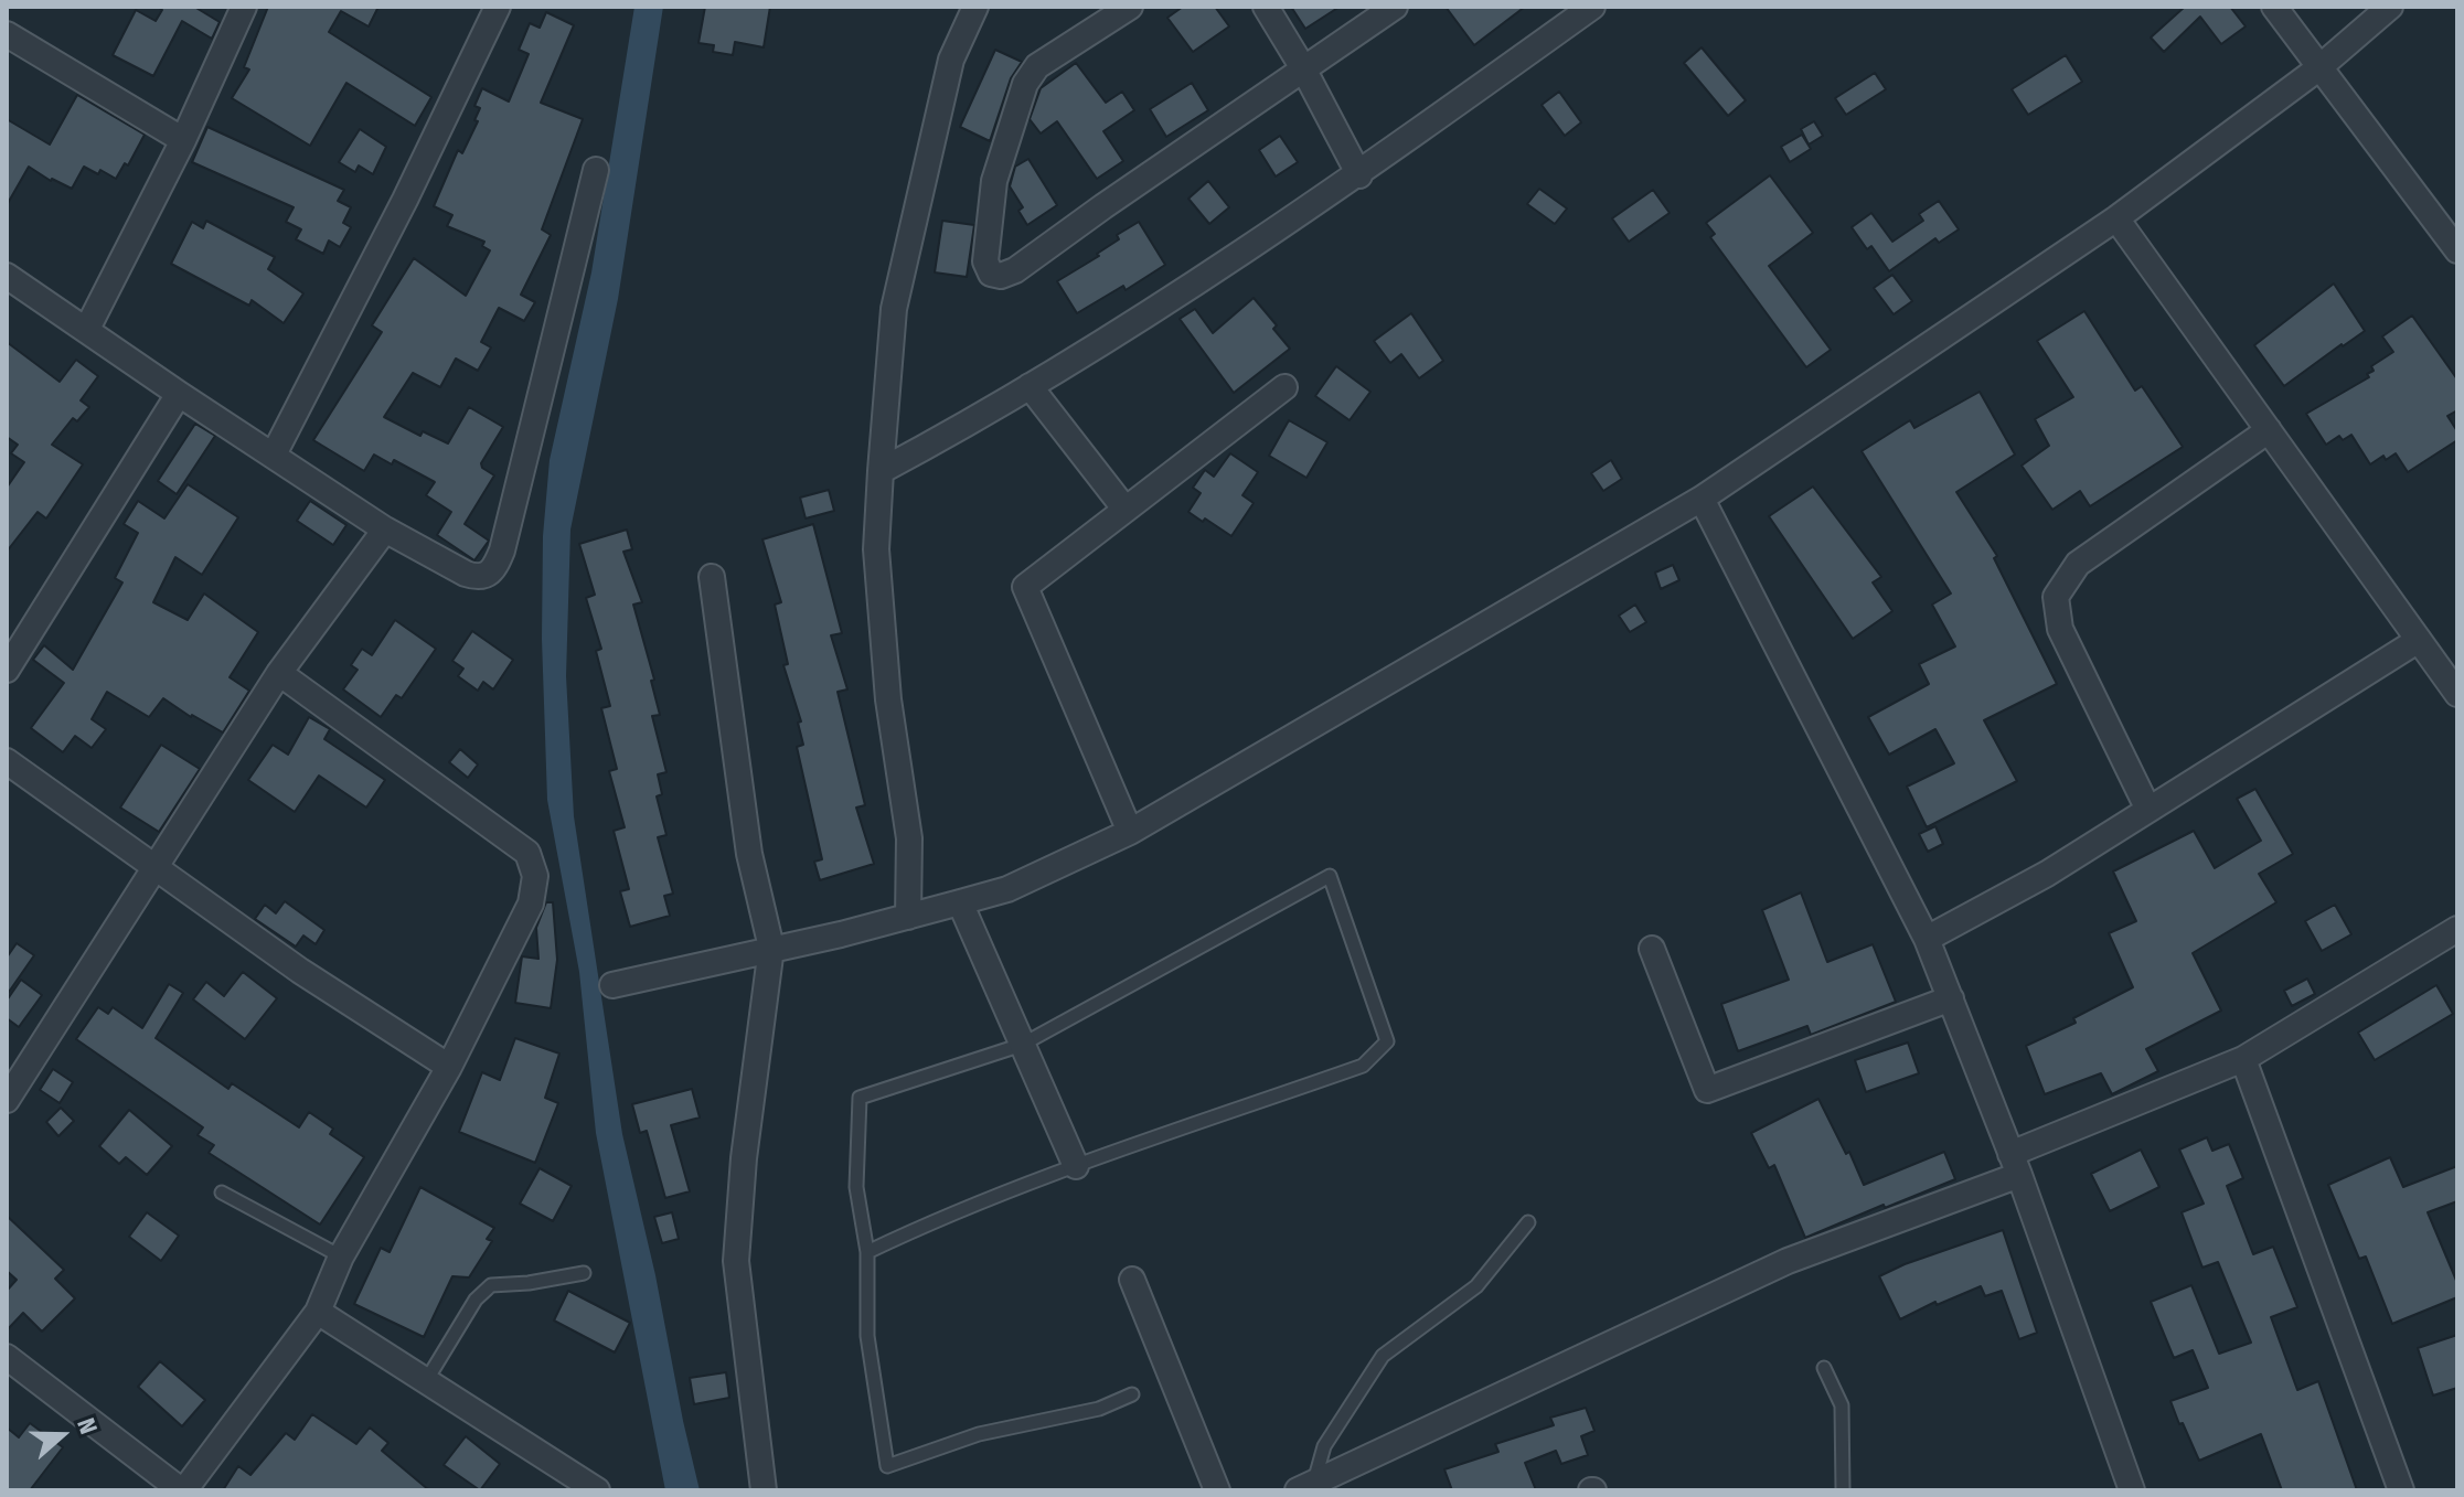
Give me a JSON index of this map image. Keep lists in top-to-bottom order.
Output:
{
  "north": "right"
}
